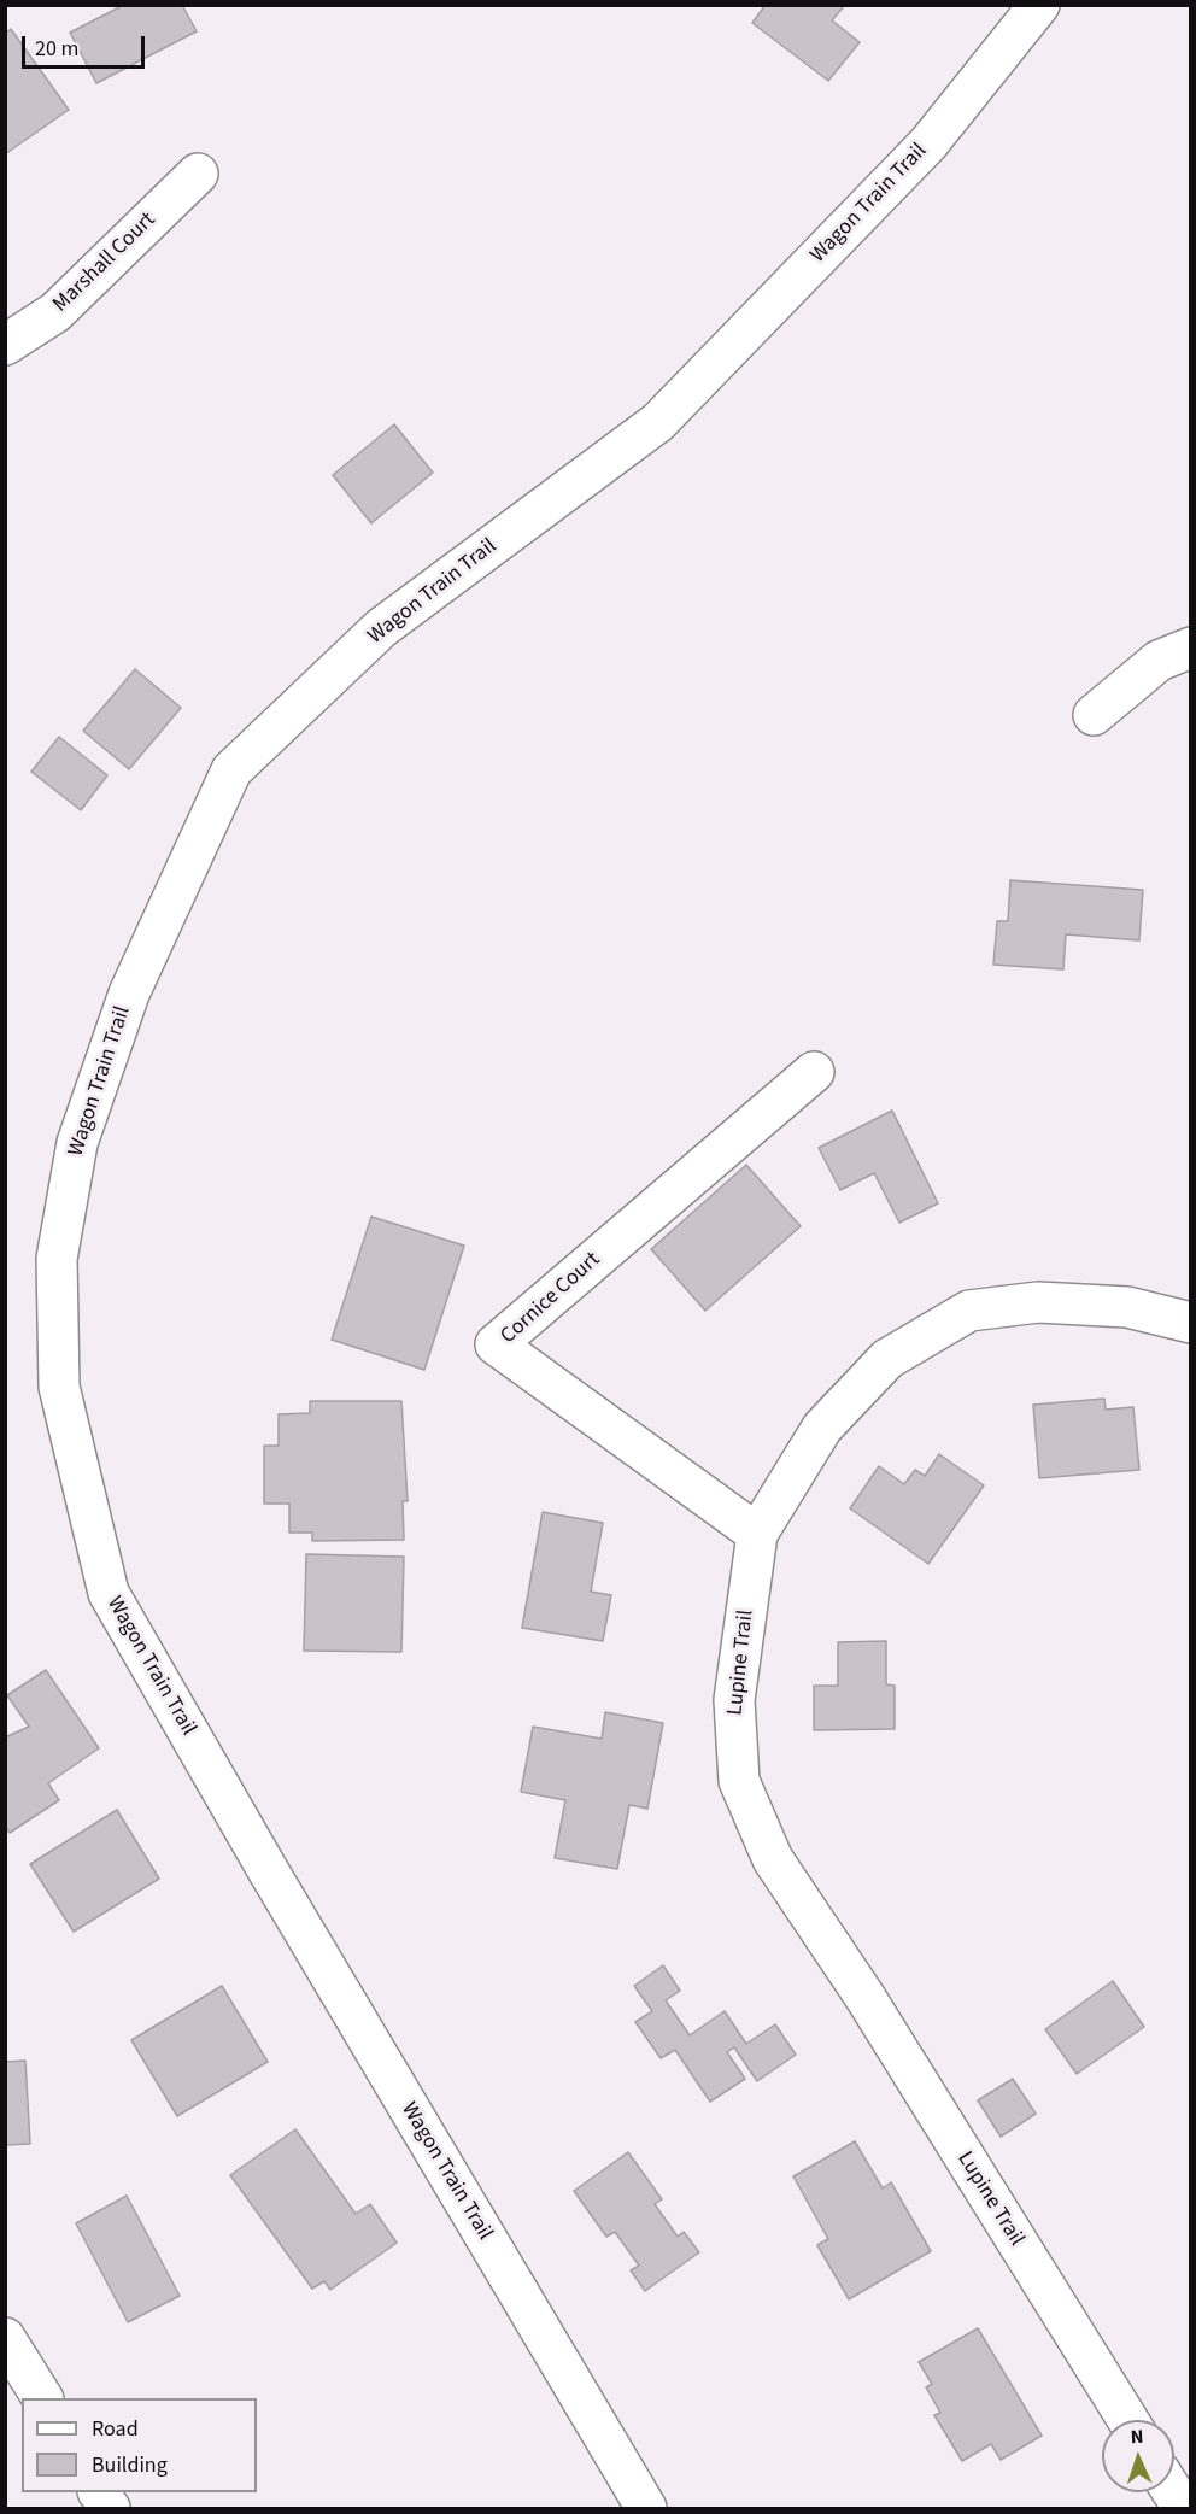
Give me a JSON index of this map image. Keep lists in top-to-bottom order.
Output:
{
  "streets": {
    "street": [
      "Wagon Train Trail",
      "Marshall Court",
      "Cornice Court",
      "Lupine Trail"
    ]
  },
  "crossings": [
    ["Cornice Court", "Lupine Trail"]
  ],
  "legend": ["Road", "Building"],
  "scale_bar": "20 m",
  "north": "top"
}
